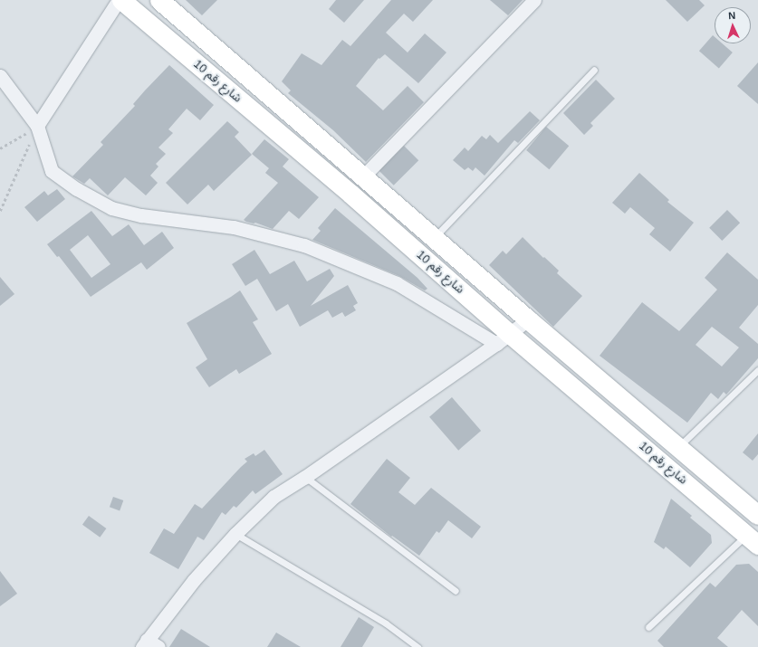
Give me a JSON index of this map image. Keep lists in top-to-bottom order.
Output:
{
  "streets": {
    "main road": ["شارع رقم 10"]
  },
  "north": "top"
}
